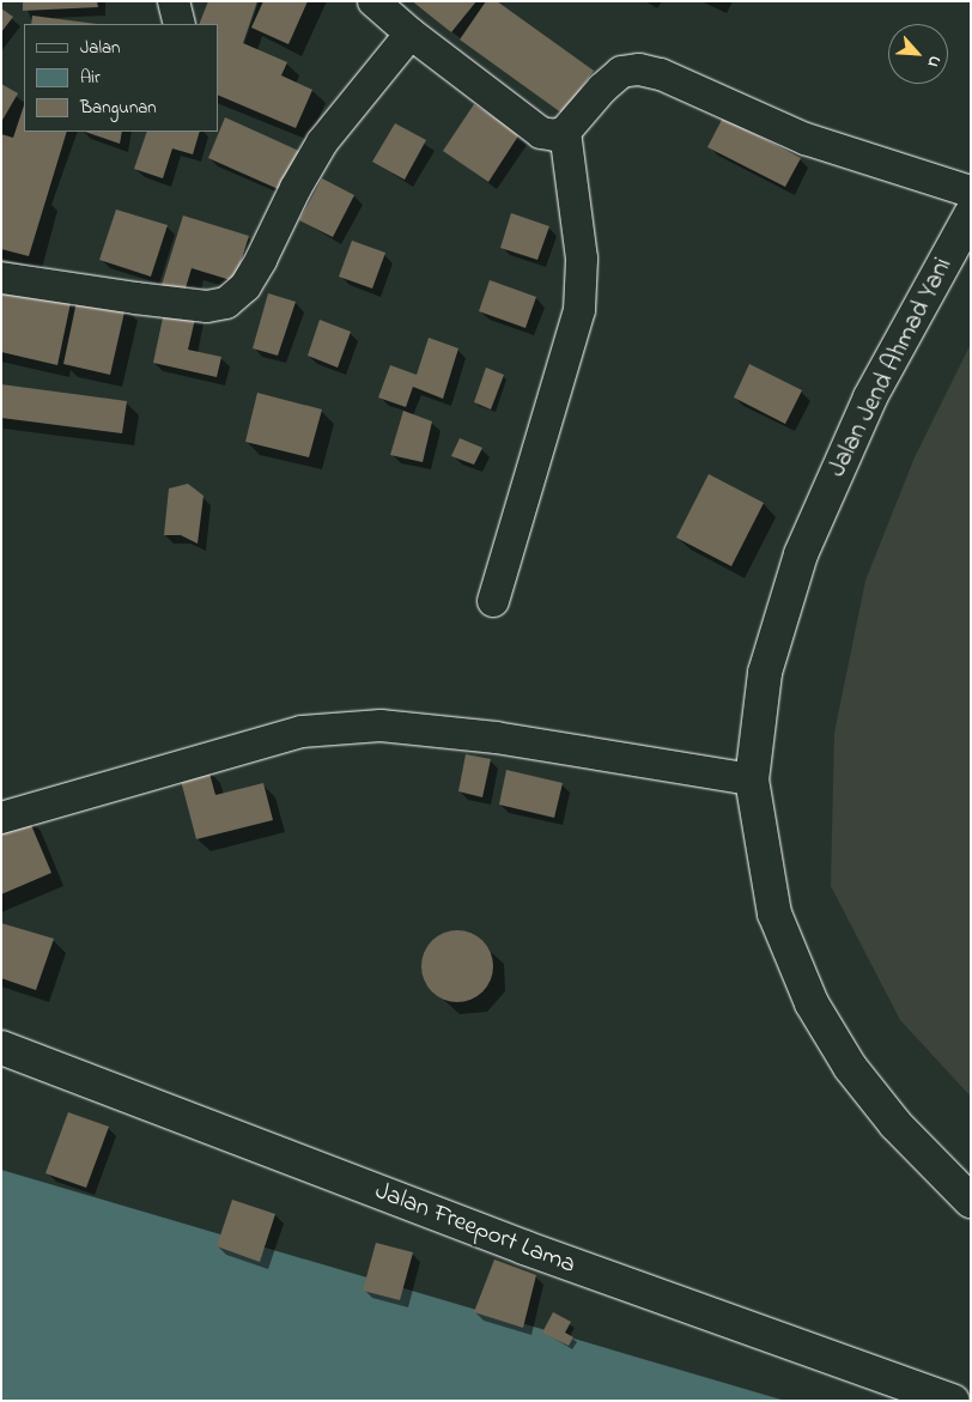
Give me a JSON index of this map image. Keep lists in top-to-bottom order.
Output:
{
  "streets": {
    "main road": ["Jalan Jend Ahmad Yani", "Jalan Freeport Lama"]
  },
  "legend": ["Jalan", "Air", "Bangunan"],
  "north": "bottom right"
}
